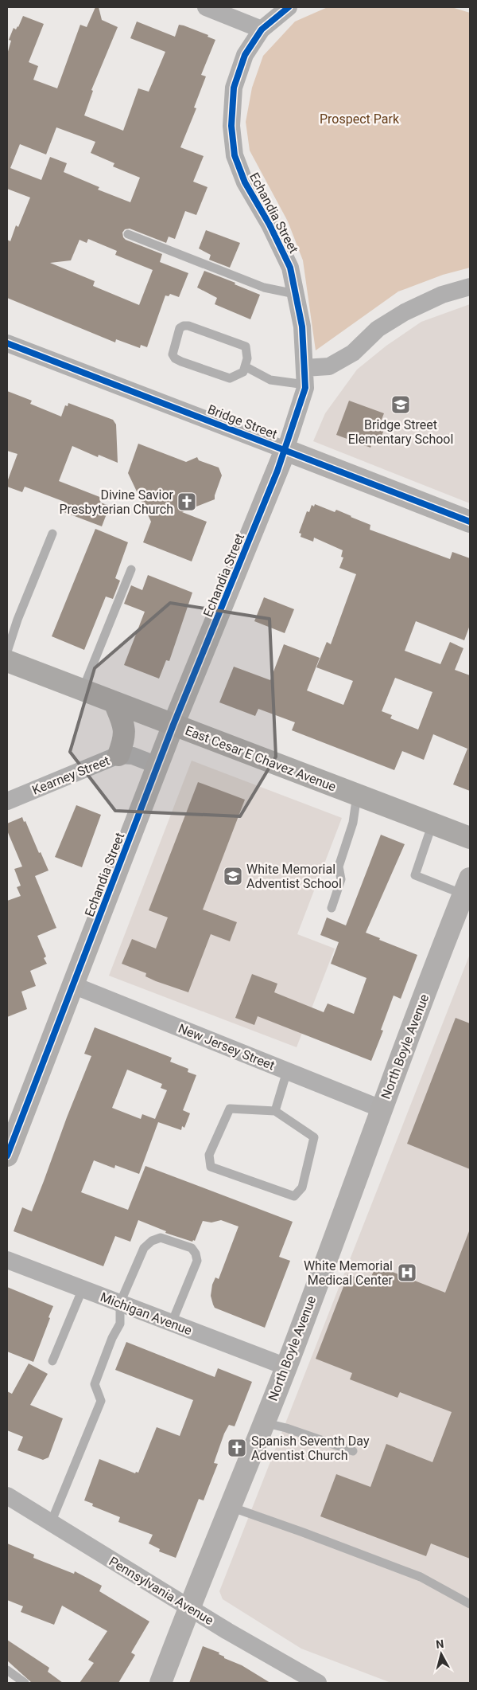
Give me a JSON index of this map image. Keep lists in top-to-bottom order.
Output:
{
  "streets": {
    "main road": ["East Cesar E Chavez Avenue"],
    "street": [
      "Echandia Street",
      "Bridge Street",
      "Kearney Street",
      "New Jersey Street",
      "North Boyle Avenue",
      "Michigan Avenue",
      "Pennsylvania Avenue"
    ]
  },
  "crossings": [
    ["Echandia Street", "Bridge Street"],
    ["Echandia Street", "East Cesar E Chavez Avenue"],
    ["Echandia Street", "Kearney Street"],
    ["Echandia Street", "New Jersey Street"],
    ["New Jersey Street", "North Boyle Avenue"],
    ["North Boyle Avenue", "Michigan Avenue"],
    ["North Boyle Avenue", "Pennsylvania Avenue"]
  ],
  "parks": ["Prospect Park"],
  "places": {
    "school or university": ["Bridge Street Elementary School", "White Memorial Adventist School"],
    "church": ["Divine Savior Presbyterian Church", "Spanish Seventh Day Adventist Church"],
    "hospital": ["White Memorial Medical Center"]
  },
  "north": "top"
}
